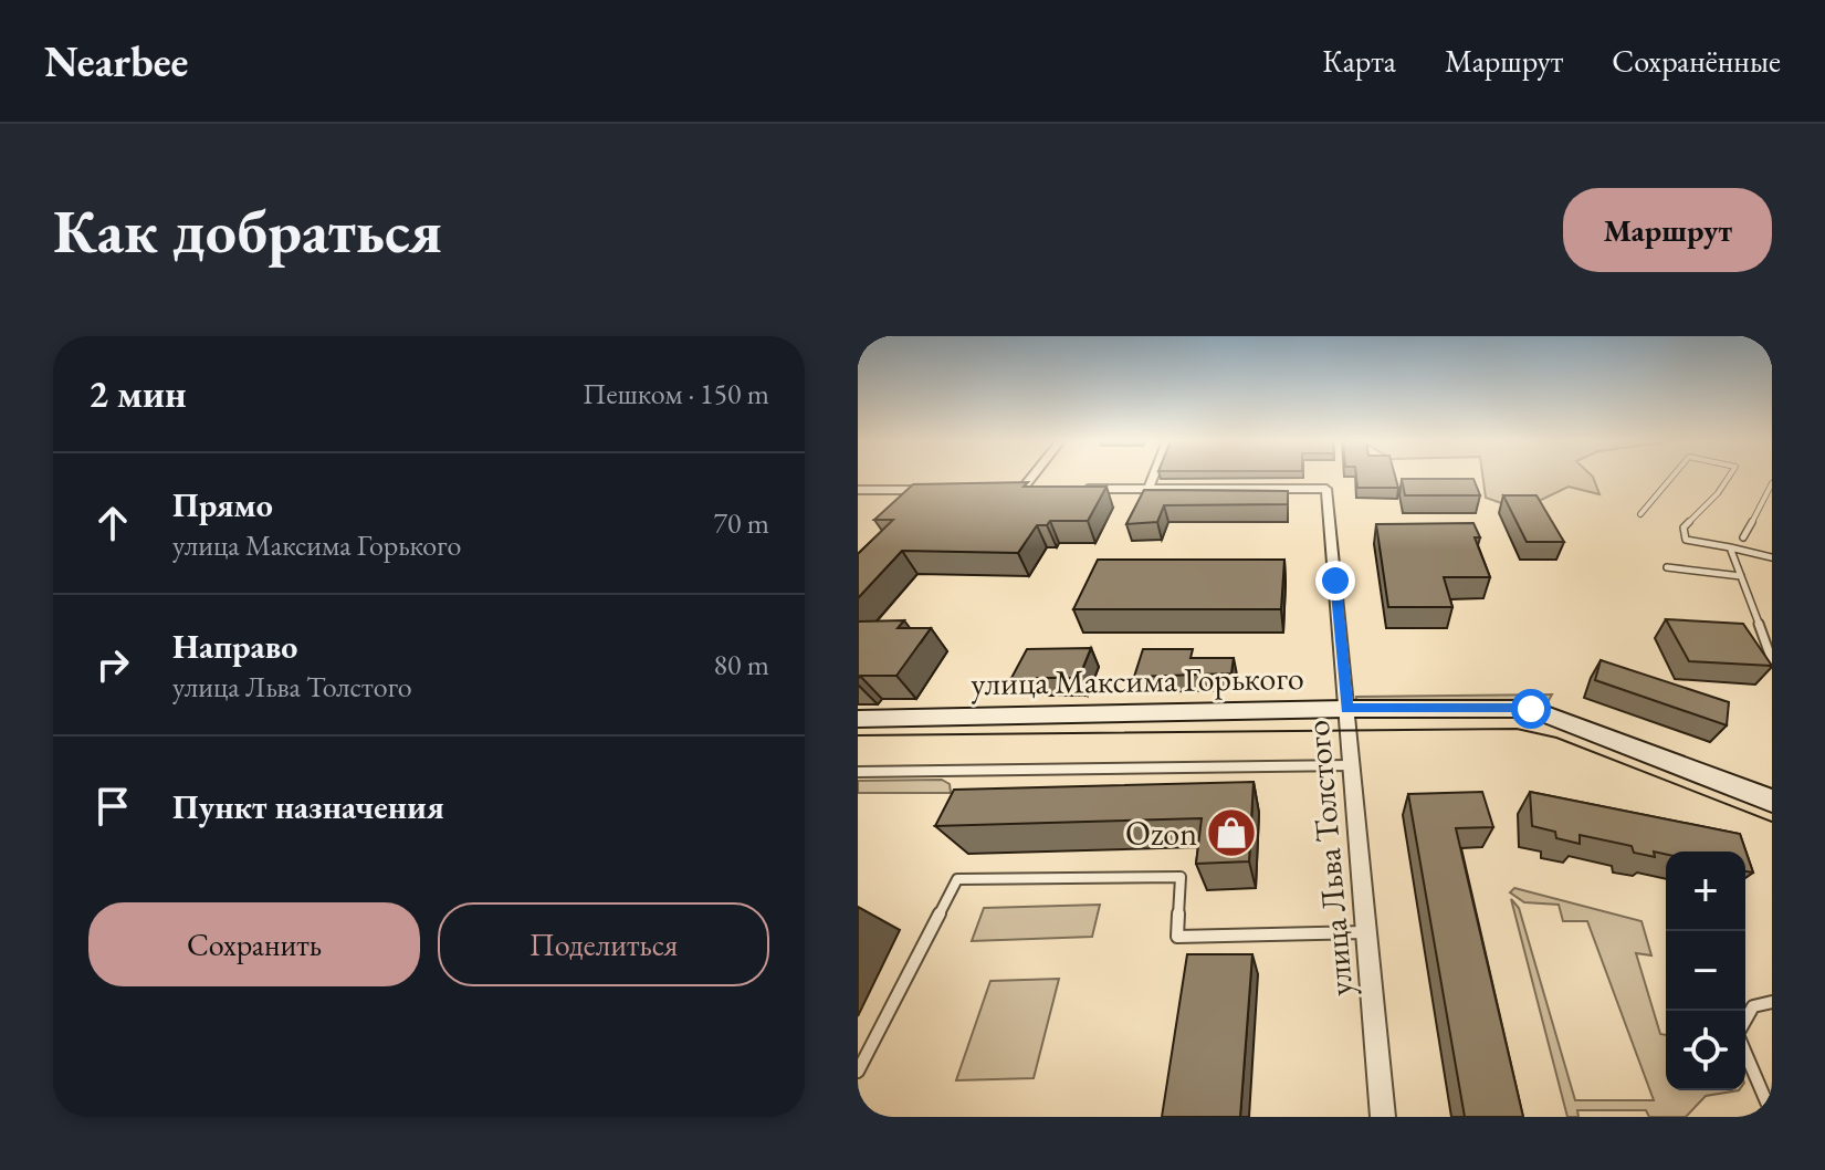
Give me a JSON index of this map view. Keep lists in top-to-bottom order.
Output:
{
  "streets": {
    "street": ["улица Максима Горького", "улица Льва Толстого"]
  },
  "crossings": [
    ["улица Максима Горького", "улица Льва Толстого"]
  ],
  "places": {
    "shop": ["Ozon"]
  },
  "page": {
    "header": "Nearbee",
    "nav": ["Карта", "Маршрут", "Сохранённые"],
    "buttons": [
      "Маршрут",
      ["Сохранить", "Поделиться"]
    ],
    "title": "Как добраться",
    "heading": ["2 мин", "Пешком · 150 m"],
    "list": [
      ["Прямо", "улица Максима Горького", "70 m"],
      ["Направо", "улица Льва Толстого", "80 m"],
      "Пункт назначения"
    ],
    "map_buttons": ["+", "−"]
  }
}
